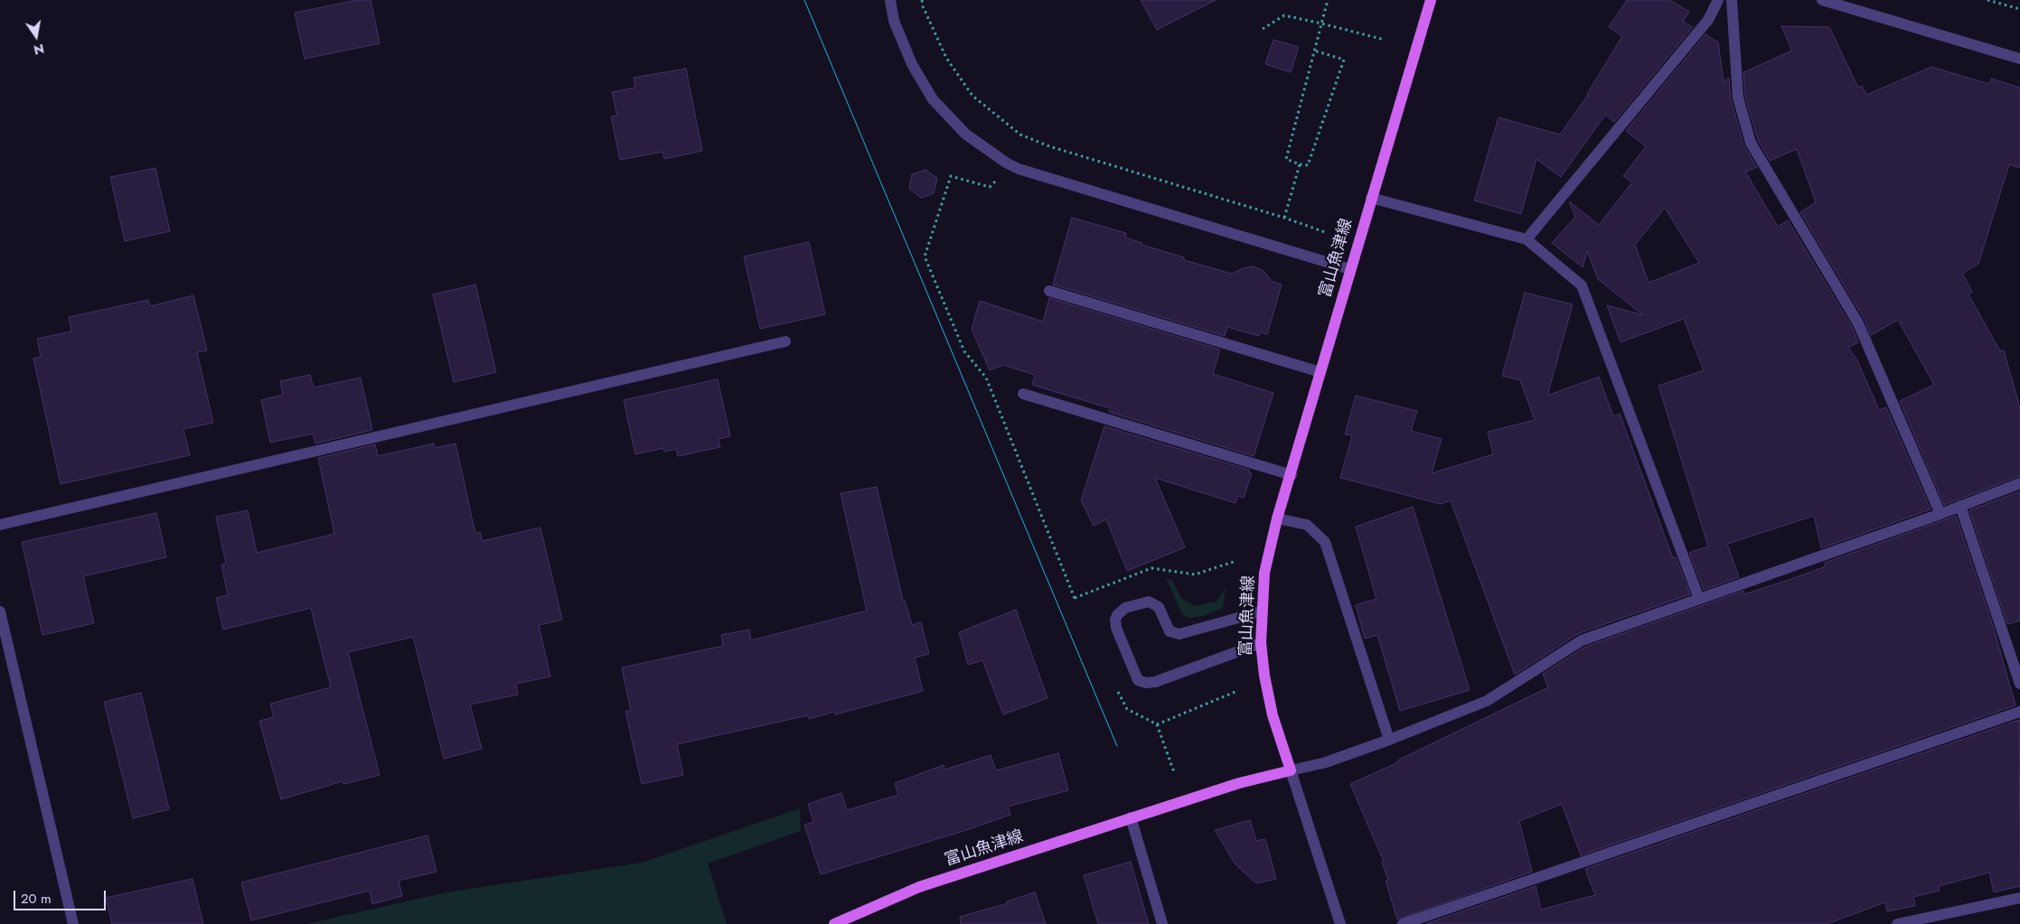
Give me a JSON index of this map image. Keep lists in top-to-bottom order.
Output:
{
  "streets": {
    "main road": ["富山魚津線"]
  },
  "scale_bar": "20 m",
  "north": "bottom"
}
